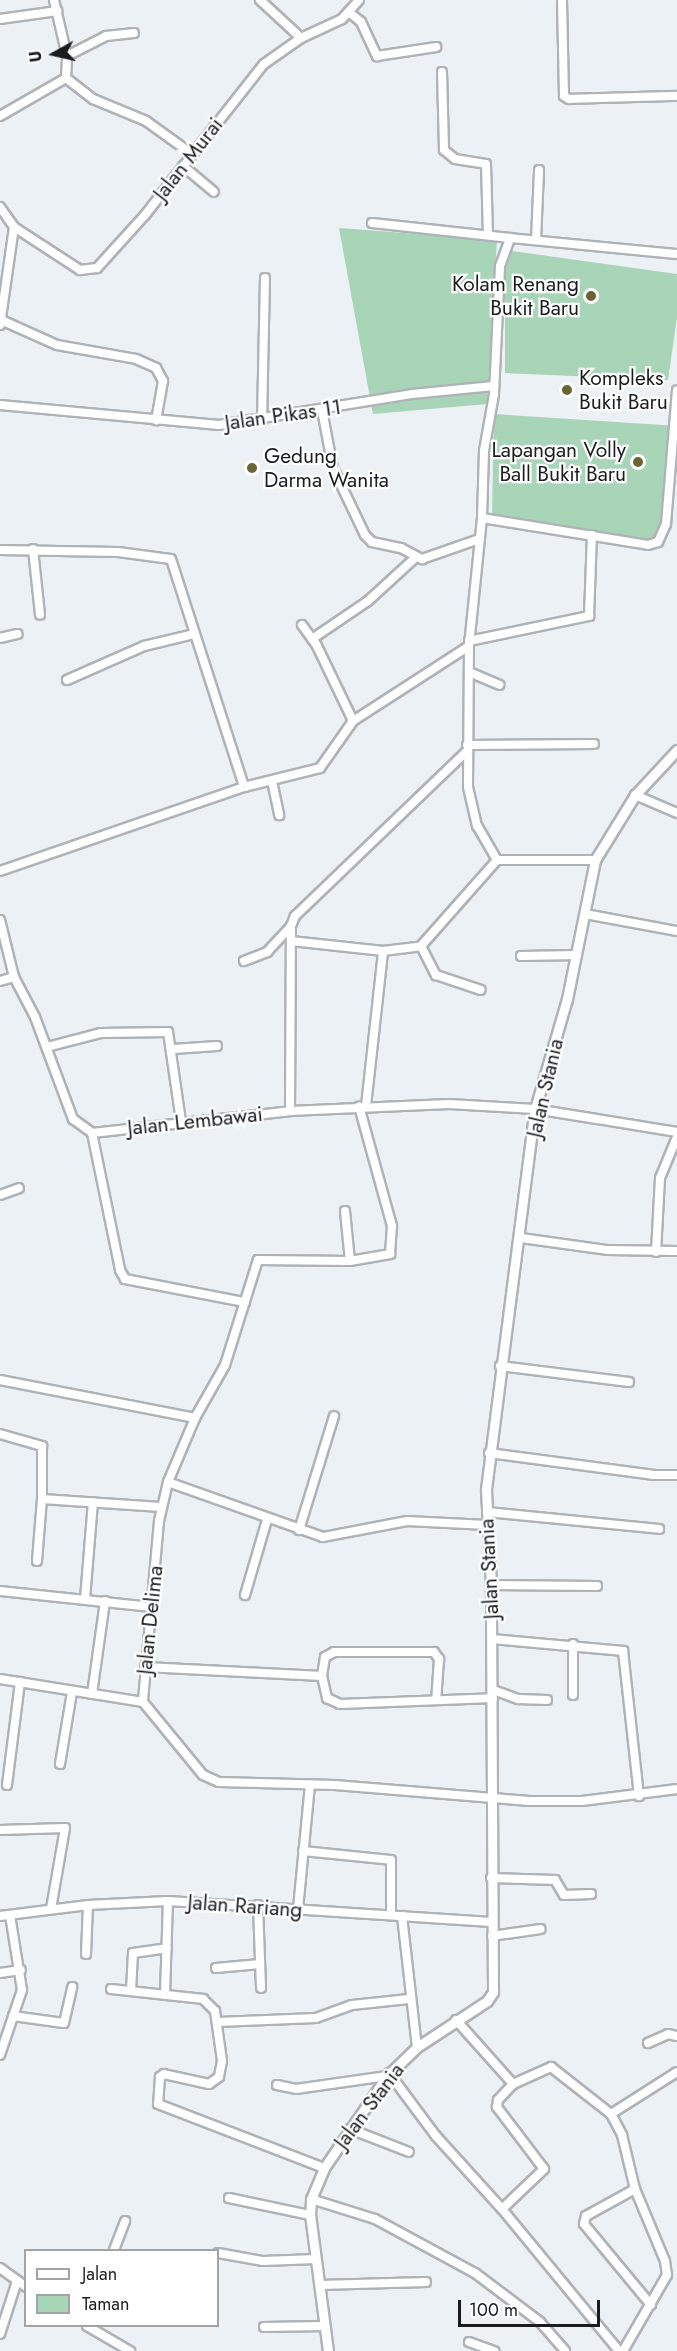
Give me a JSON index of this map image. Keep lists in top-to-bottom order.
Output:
{
  "streets": {
    "street": [
      "Jalan Murai",
      "Jalan Pikas 11",
      "Jalan Stania",
      "Jalan Lembawai",
      "Jalan Delima",
      "Jalan Rariang"
    ]
  },
  "crossings": [
    ["Jalan Stania", "Jalan Lembawai"],
    ["Jalan Stania", "Jalan Delima"],
    ["Jalan Stania", "Jalan Rariang"]
  ],
  "places": [
    "Kolam Renang Bukit Baru",
    "Kompleks Bukit Baru",
    "Lapangan Volly Ball Bukit Baru",
    "Gedung Darma Wanita"
  ],
  "legend": ["Jalan", "Taman"],
  "scale_bar": "100 m",
  "north": "left"
}
